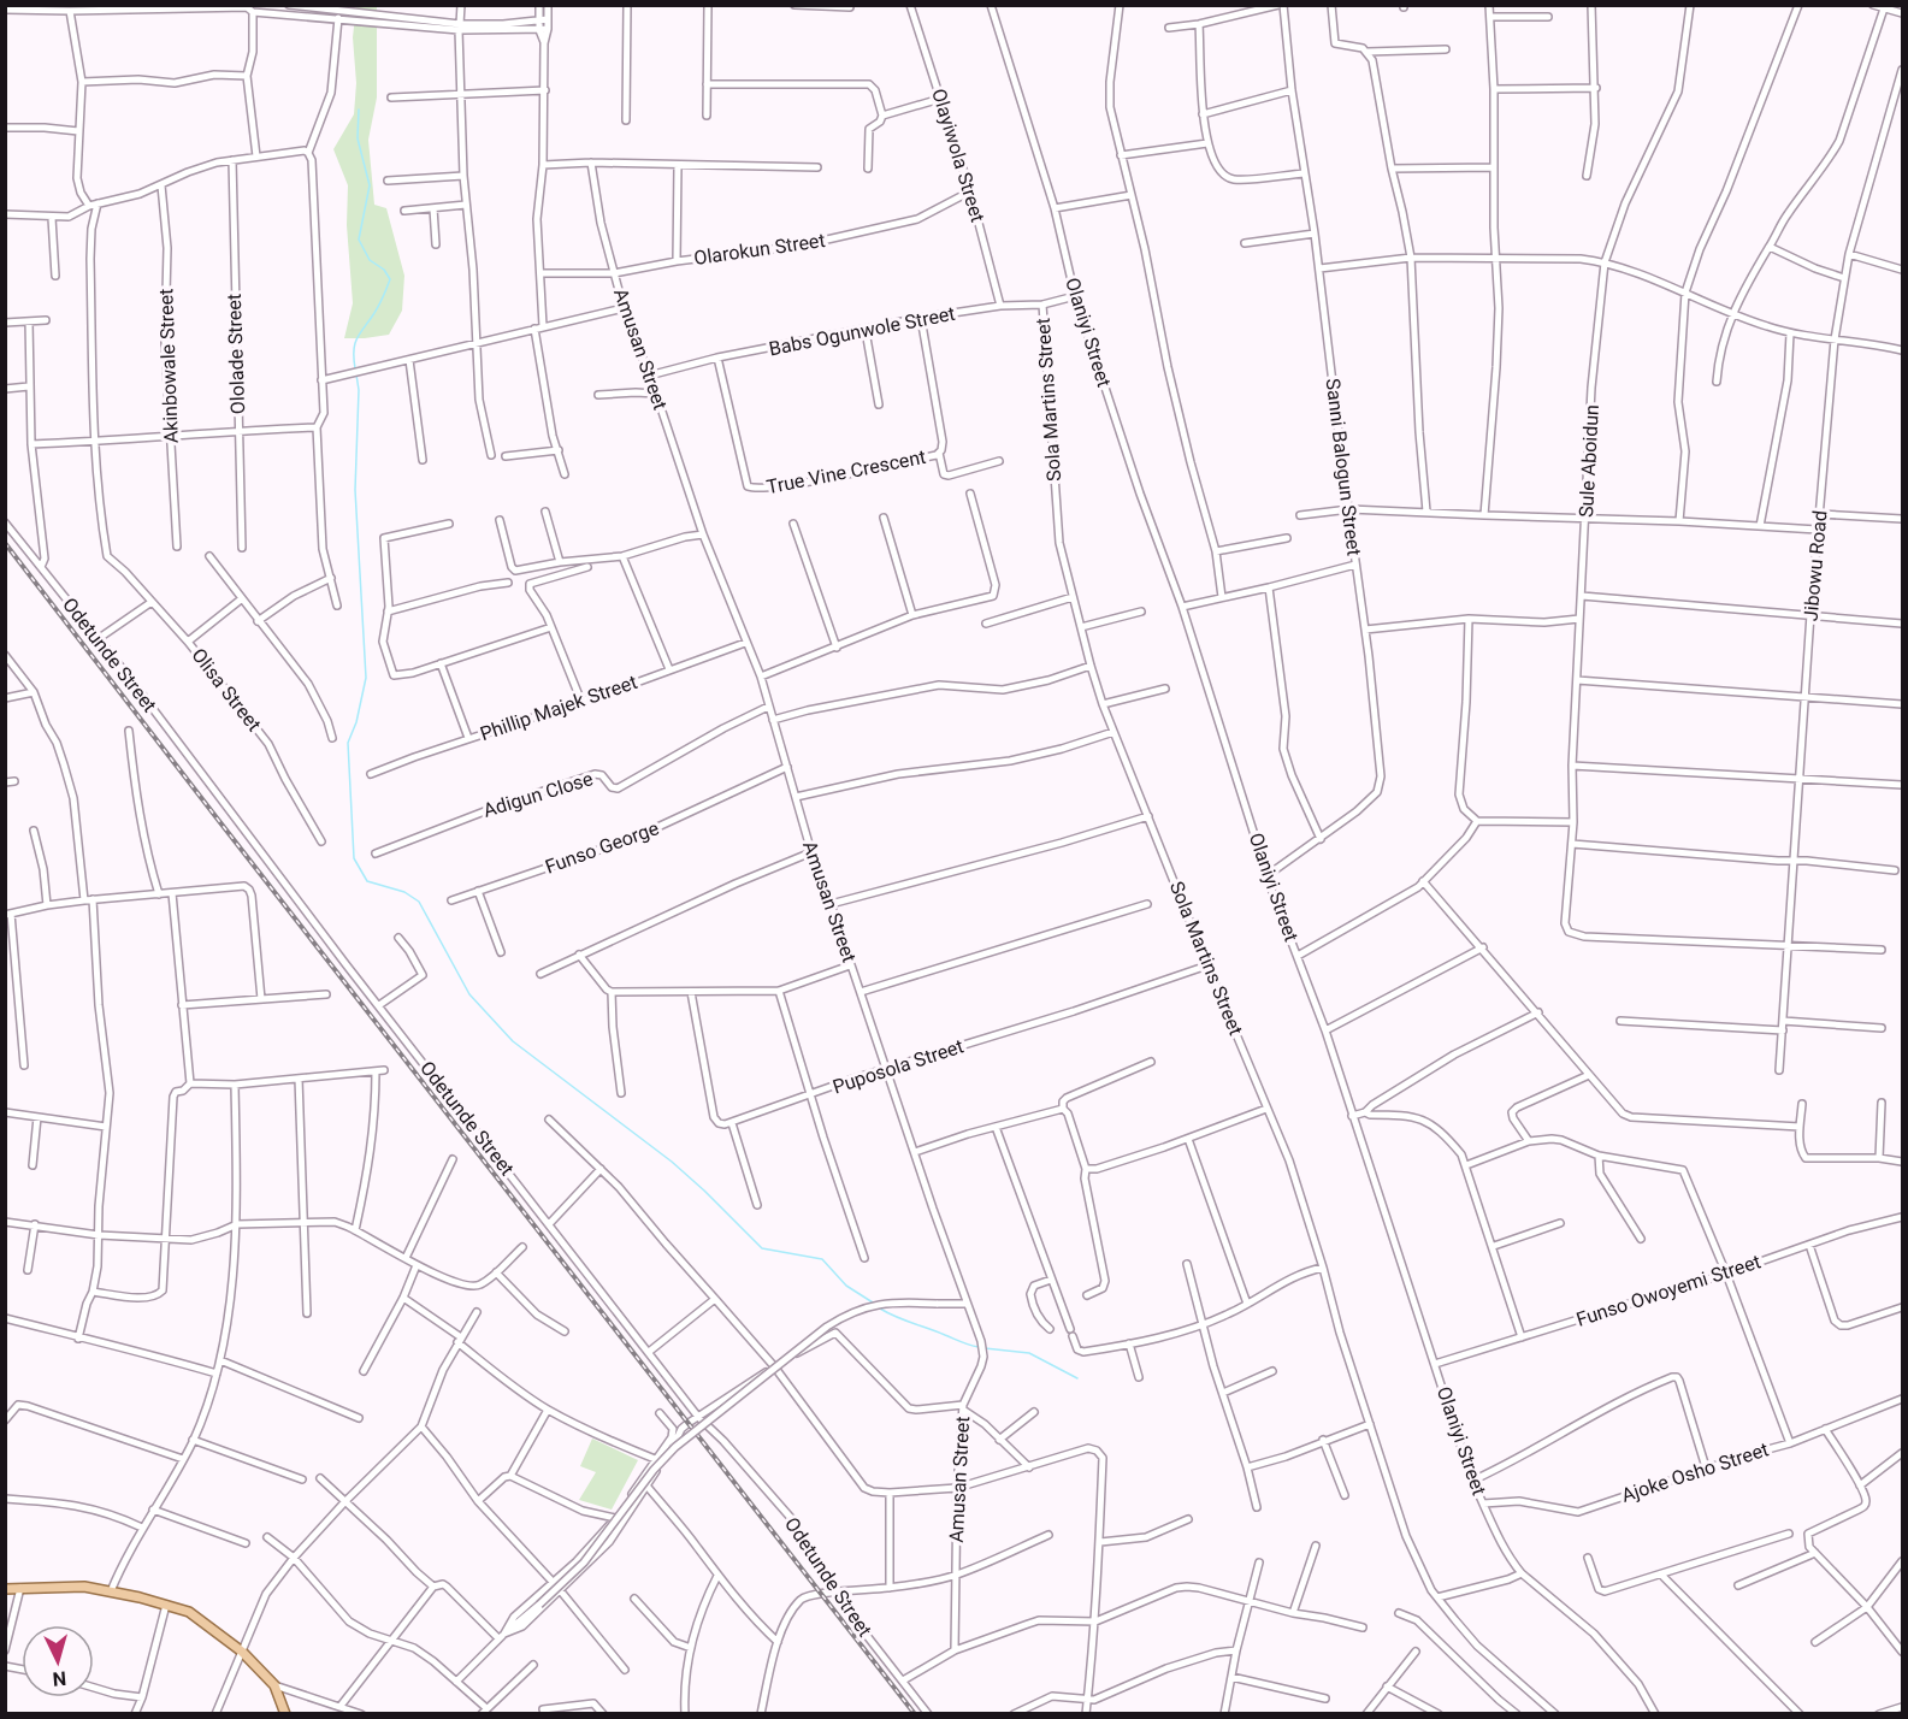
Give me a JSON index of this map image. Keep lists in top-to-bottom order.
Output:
{
  "streets": {
    "street": [
      "Olayiwola Street",
      "Olarokun Street",
      "Babs Ogunwole Street",
      "Olaniyi Street",
      "Amusan Street",
      "Ololade Street",
      "Akinbowale Street",
      "Sola Martins Street",
      "Sule Aboidun",
      "Sanni Balogun Street",
      "True Vine Crescent",
      "Jibowu Road",
      "Odetunde Street",
      "Olisa Street",
      "Phillip Majek Street",
      "Adigun Close",
      "Funso George",
      "Puposola Street",
      "Funso Owoyemi Street",
      "Ajoke Osho Street"
    ]
  },
  "crossings": [
    ["Olayiwola Street", "Olarokun Street"],
    ["Olayiwola Street", "Babs Ogunwole Street"],
    ["Olarokun Street", "Amusan Street"],
    ["Babs Ogunwole Street", "Olaniyi Street"],
    ["Babs Ogunwole Street", "Amusan Street"],
    ["Babs Ogunwole Street", "Sola Martins Street"],
    ["Babs Ogunwole Street", "True Vine Crescent"],
    ["Olaniyi Street", "Sanni Balogun Street"],
    ["Olaniyi Street", "Funso Owoyemi Street"],
    ["Olaniyi Street", "Ajoke Osho Street"],
    ["Amusan Street", "Phillip Majek Street"],
    ["Amusan Street", "Adigun Close"],
    ["Amusan Street", "Funso George"],
    ["Amusan Street", "Puposola Street"],
    ["Sola Martins Street", "Puposola Street"],
    ["Sule Aboidun", "Jibowu Road"]
  ],
  "north": "bottom"
}
